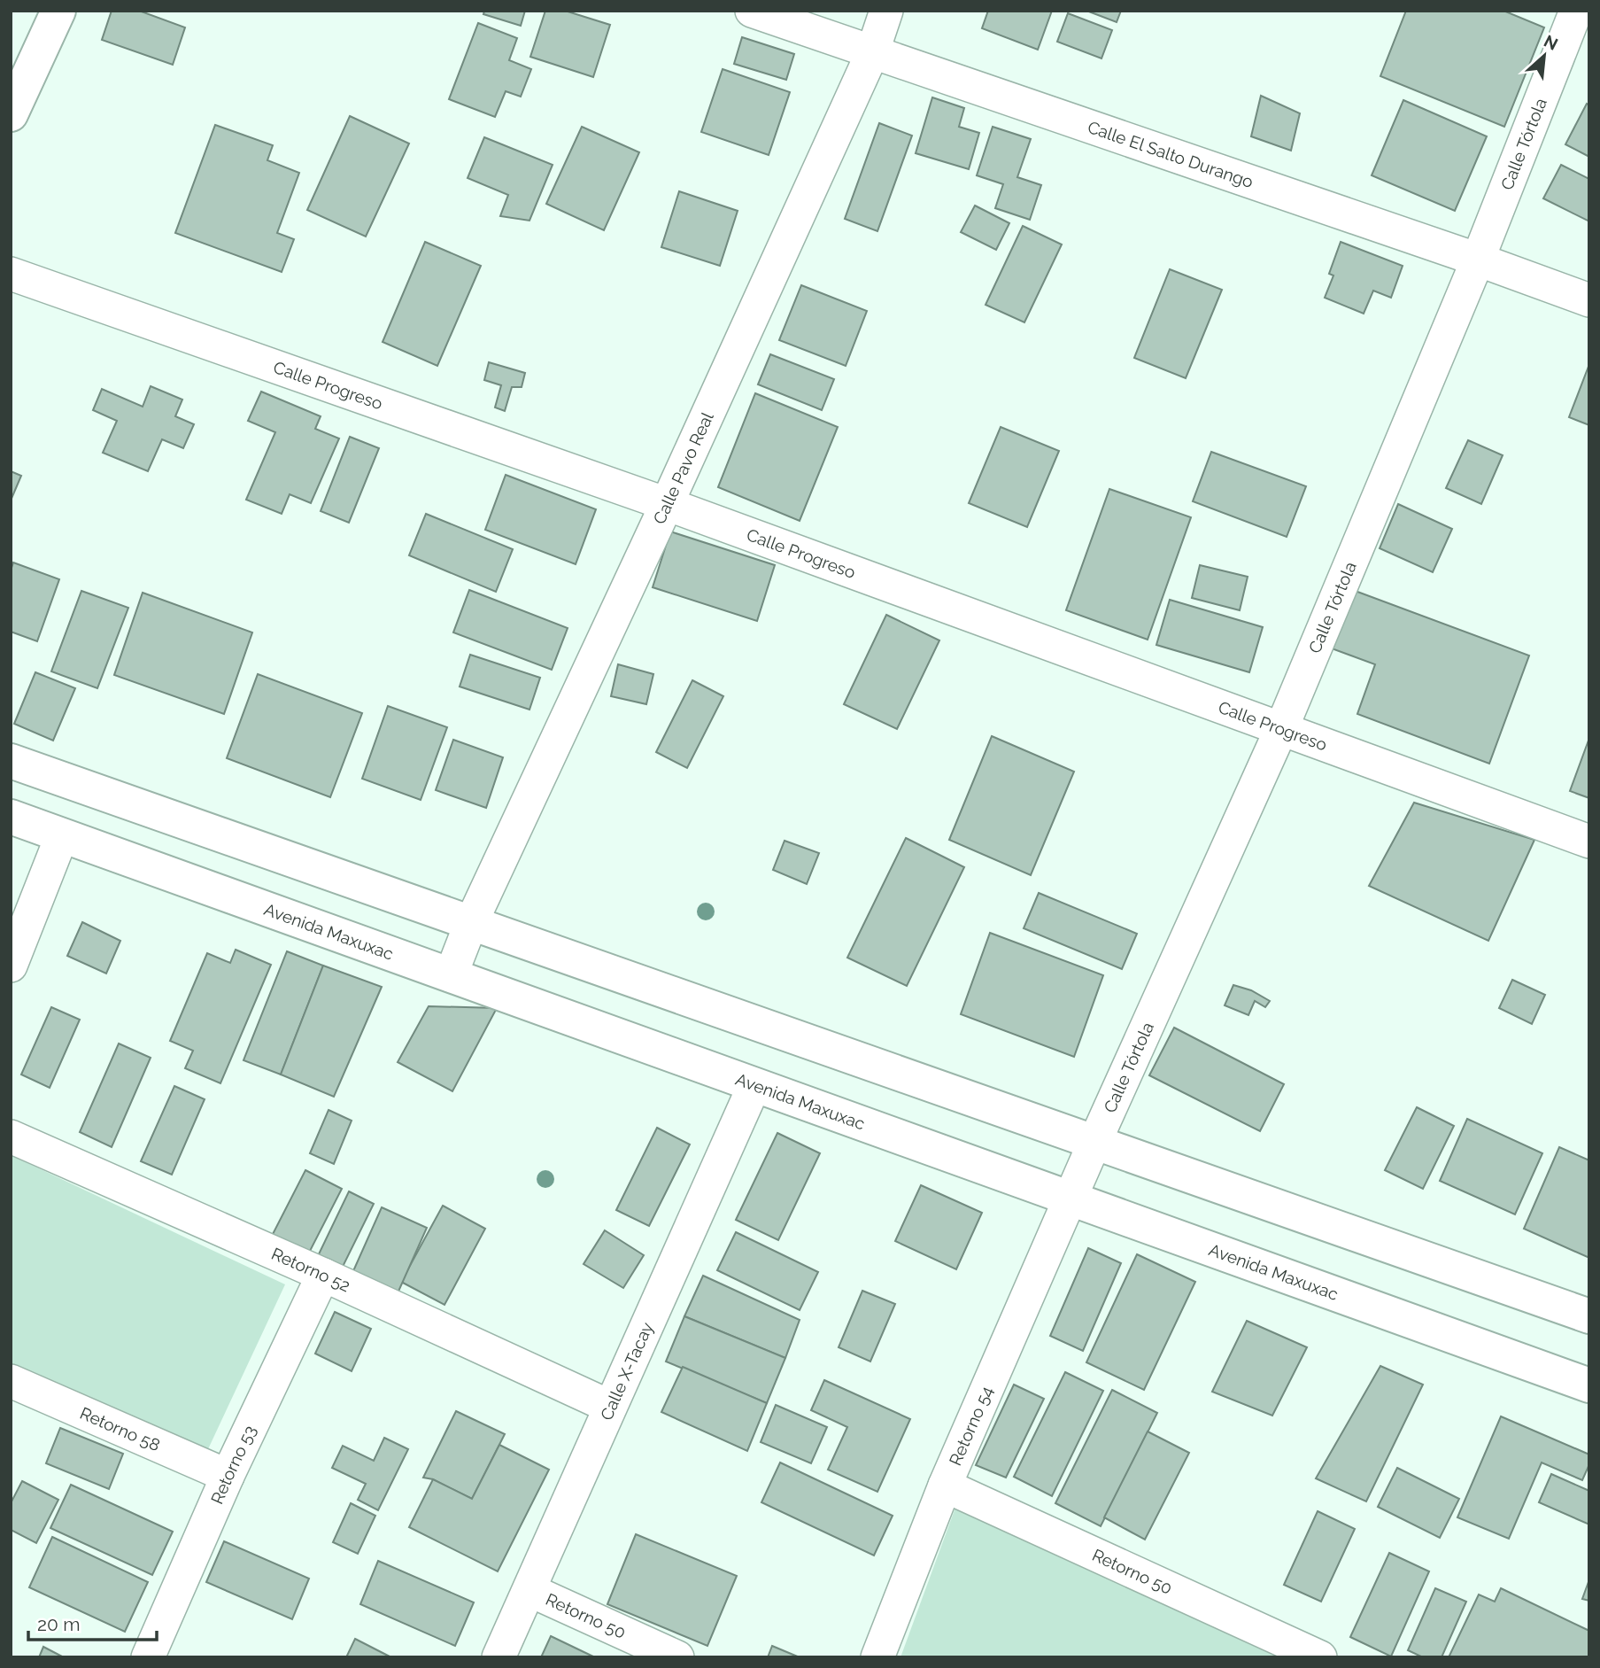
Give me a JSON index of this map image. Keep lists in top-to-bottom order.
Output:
{
  "streets": {
    "street": [
      "Calle Tórtola",
      "Calle El Salto Durango",
      "Calle Progreso",
      "Calle Pavo Real",
      "Avenida Maxuxac",
      "Retorno 52",
      "Calle X-Tacay",
      "Retorno 54",
      "Retorno 58",
      "Retorno 53",
      "Retorno 50"
    ]
  },
  "crossings": [
    ["Calle Tórtola", "Calle El Salto Durango"],
    ["Calle Tórtola", "Calle Progreso"],
    ["Calle Tórtola", "Avenida Maxuxac"],
    ["Calle Tórtola", "Retorno 54"],
    ["Calle El Salto Durango", "Calle Pavo Real"],
    ["Calle Progreso", "Calle Pavo Real"],
    ["Calle Pavo Real", "Avenida Maxuxac"],
    ["Avenida Maxuxac", "Calle X-Tacay"],
    ["Avenida Maxuxac", "Retorno 54"],
    ["Retorno 52", "Calle X-Tacay"],
    ["Retorno 52", "Retorno 53"],
    ["Calle X-Tacay", "Retorno 50"],
    ["Retorno 54", "Retorno 50"],
    ["Retorno 58", "Retorno 53"]
  ],
  "scale_bar": "20 m",
  "north": "top right"
}
